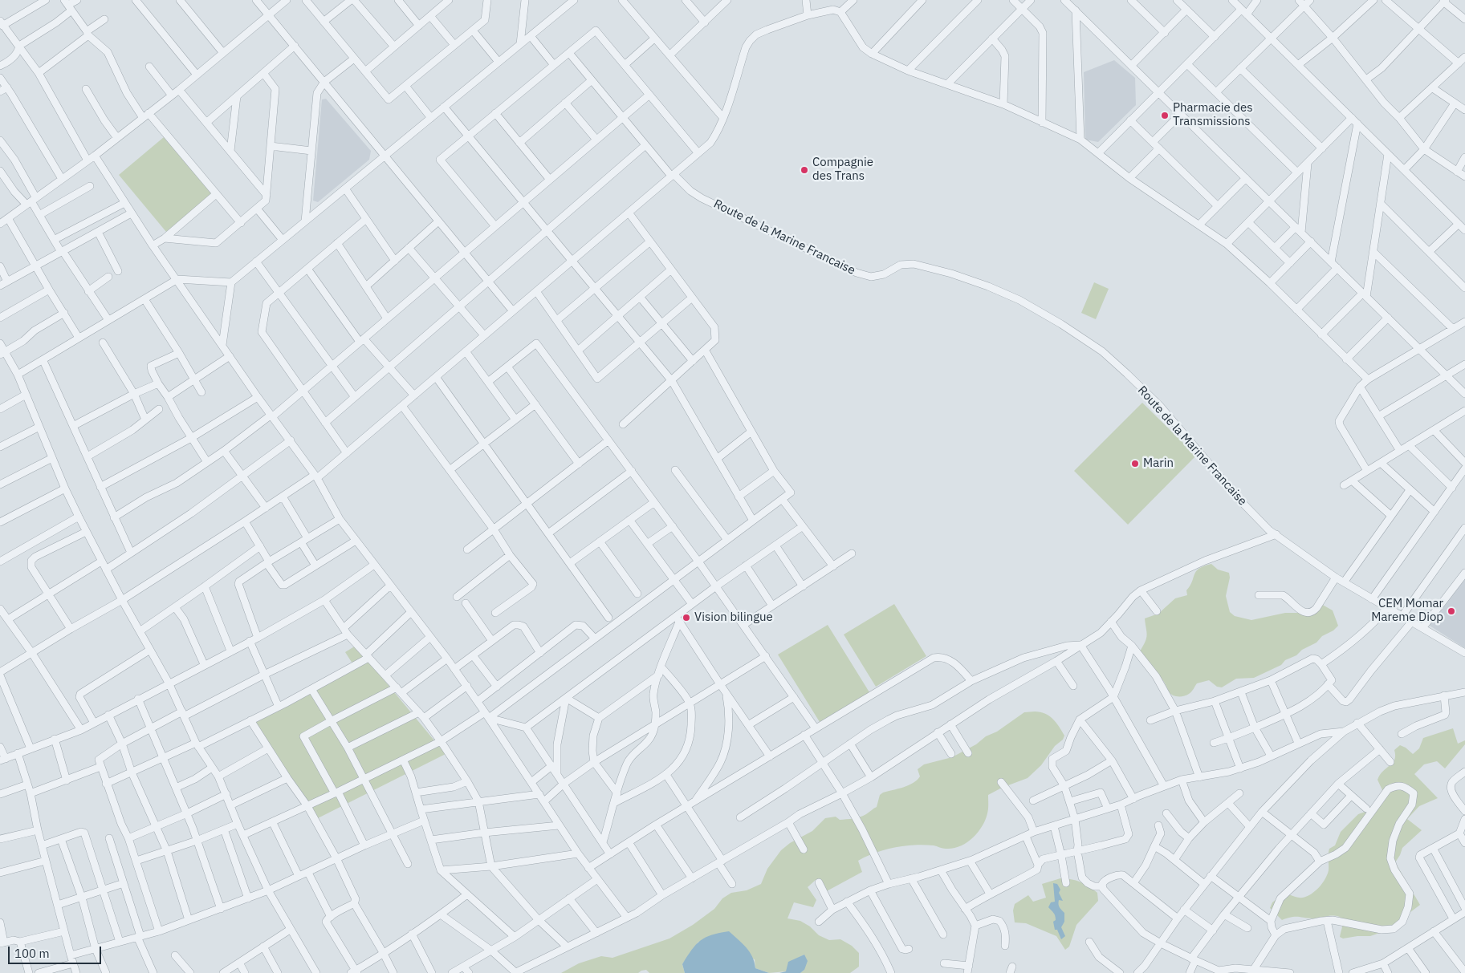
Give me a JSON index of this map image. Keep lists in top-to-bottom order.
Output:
{
  "streets": {
    "street": ["Route de la Marine Francaise"]
  },
  "places": [
    "Pharmacie des Transmissions",
    "Compagnie des Trans",
    "Marin",
    "CEM Momar Mareme Diop",
    "Vision bilingue"
  ],
  "scale_bar": "100 m"
}
